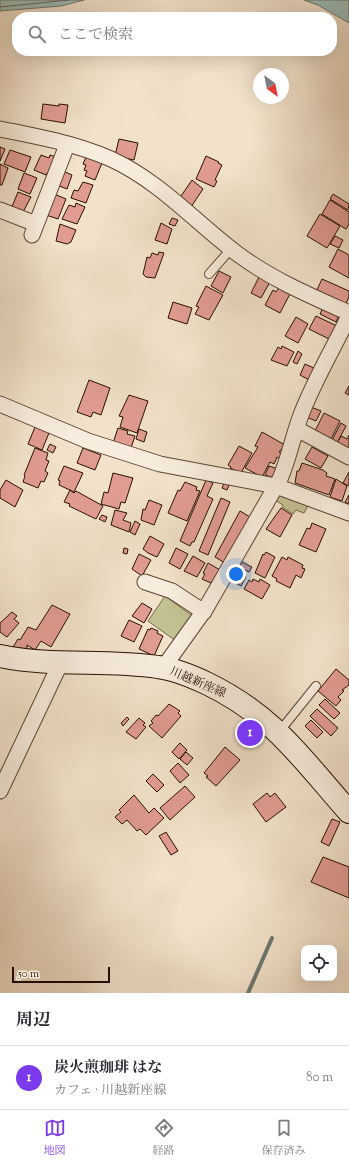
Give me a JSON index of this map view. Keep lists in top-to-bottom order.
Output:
{
  "streets": {
    "main road": ["川越新座線"]
  },
  "scale_bar": "50 m",
  "north": "bottom right",
  "page": {
    "search": "ここで検索",
    "pins": "1",
    "scale": "50 m",
    "heading": "周辺",
    "list": [
      {
        "mark": "1",
        "name": "炭火煎珈琲 はな",
        "note": "カフェ · 川越新座線",
        "value": "80 m"
      }
    ],
    "nav": ["地図", "経路", "保存済み"]
  }
}
